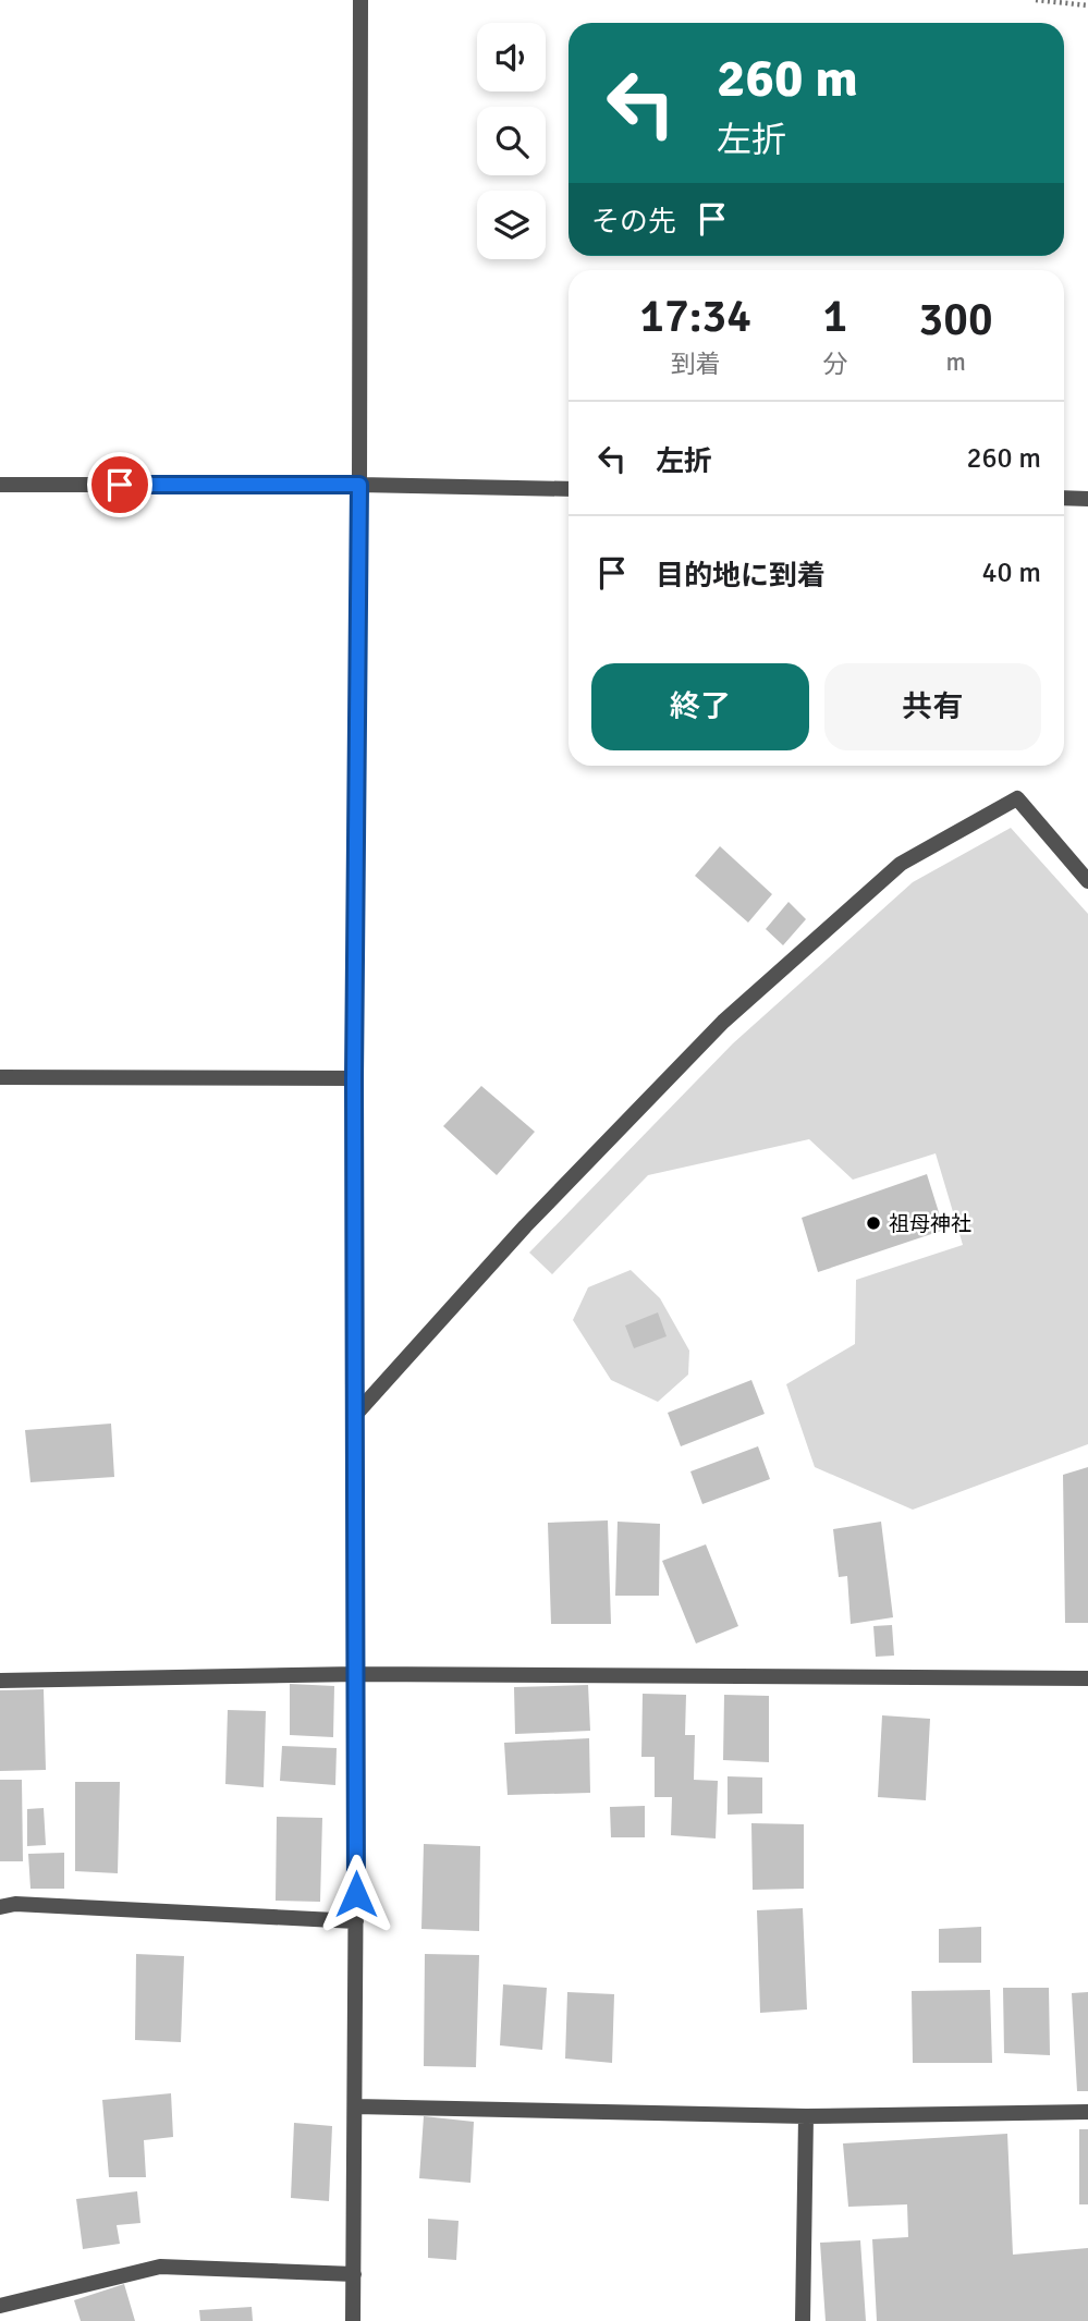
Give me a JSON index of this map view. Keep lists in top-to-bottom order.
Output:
{
  "places": ["祖母神社"],
  "page": {
    "turn": ["260 m", "左折"],
    "then": "その先",
    "eta": [
      "17:34",
      "到着",
      "1",
      "分",
      "300",
      "m"
    ],
    "list": [
      {
        "name": "左折",
        "value": "260 m"
      },
      {
        "name": "目的地に到着",
        "value": "40 m"
      }
    ],
    "buttons": ["終了", "共有"]
  }
}
